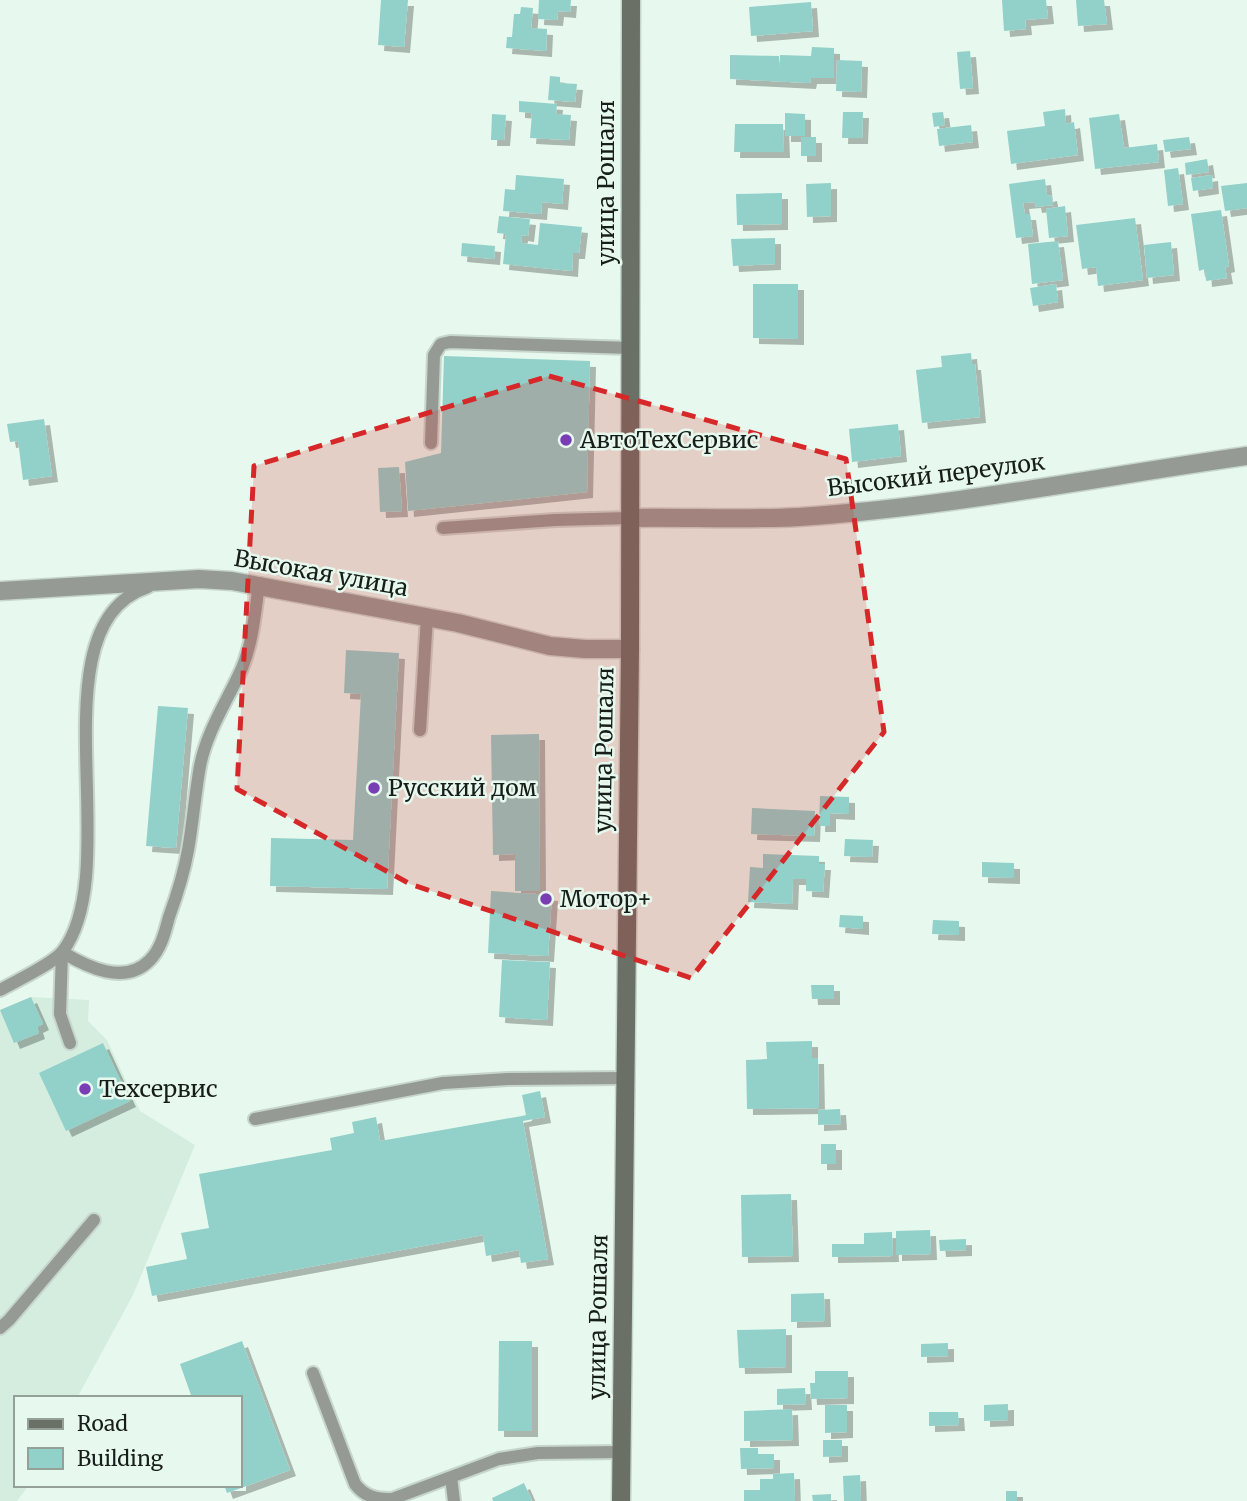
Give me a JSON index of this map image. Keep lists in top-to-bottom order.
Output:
{
  "streets": {
    "main road": ["улица Рошаля"],
    "street": ["Высокий переулок", "Высокая улица"]
  },
  "crossings": [
    ["улица Рошаля", "Высокий переулок"],
    ["улица Рошаля", "Высокая улица"]
  ],
  "places": [
    "АвтоТехСервис",
    "Русский дом",
    "Мотор+",
    "Техсервис"
  ],
  "legend": ["Road", "Building"]
}
